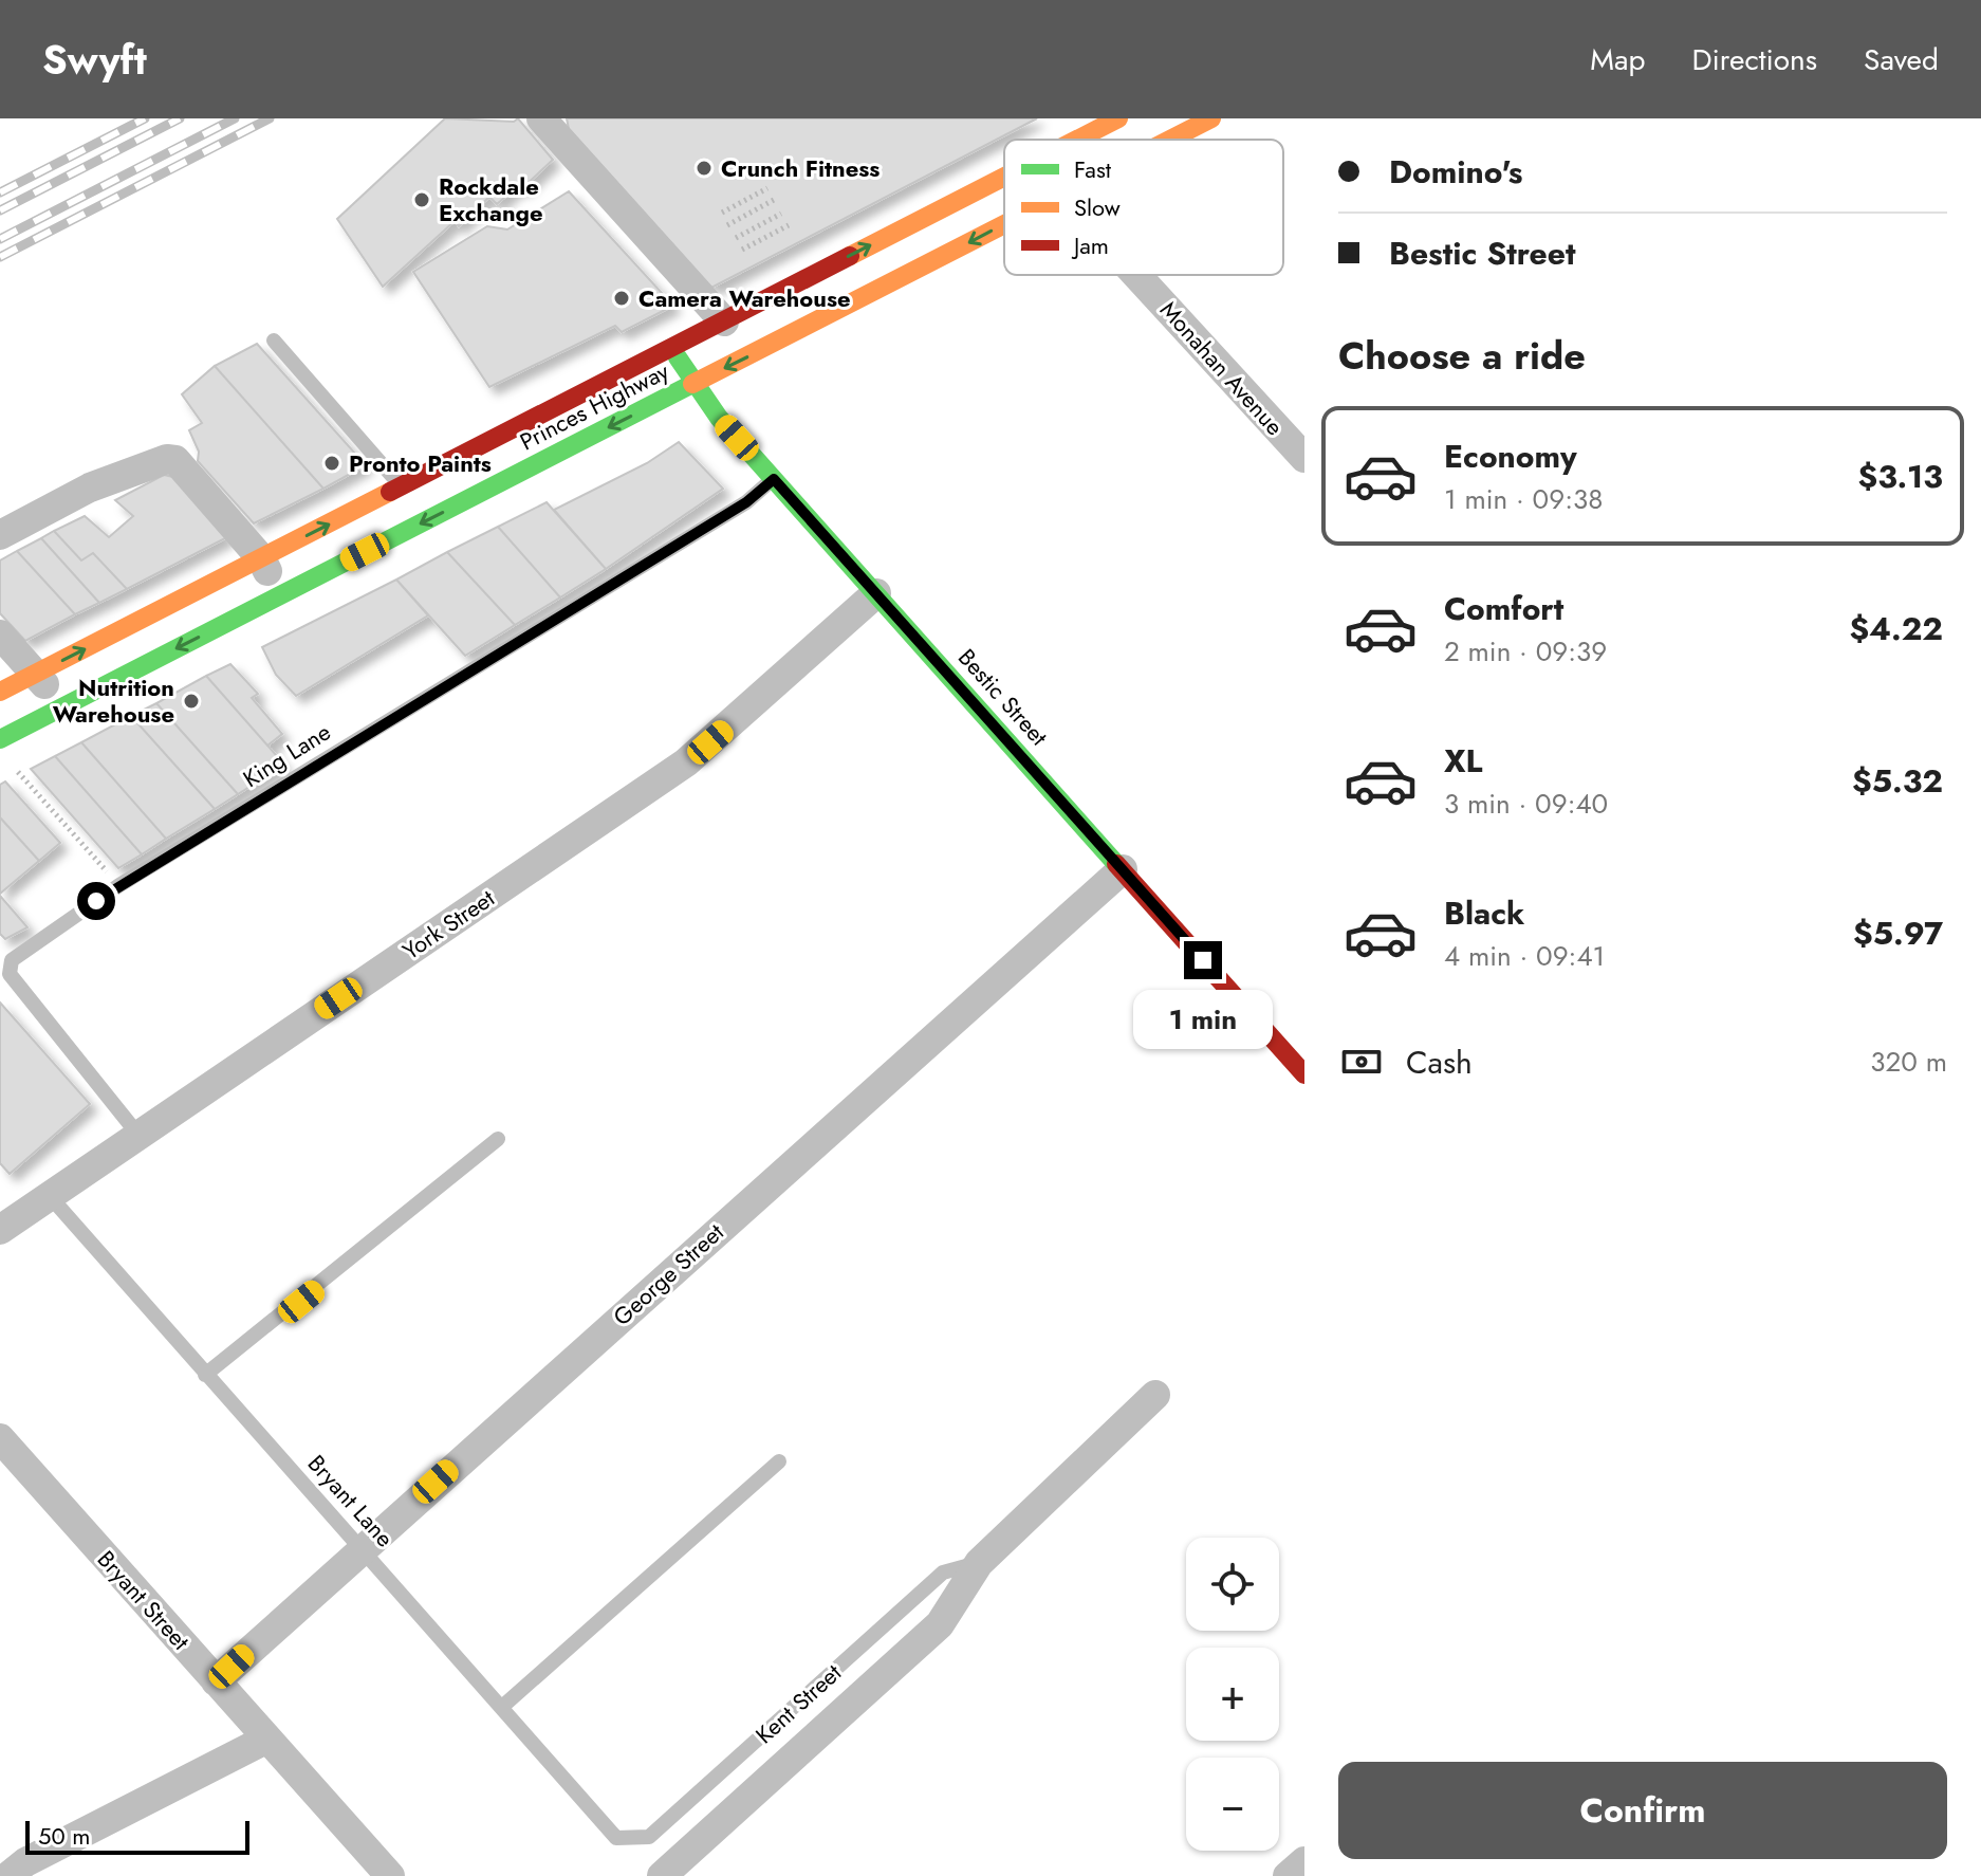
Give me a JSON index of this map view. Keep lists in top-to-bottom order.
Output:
{
  "streets": {
    "main road": ["Princes Highway", "Bestic Street"],
    "street": [
      "Monahan Avenue",
      "York Street",
      "George Street",
      "Bryant Street",
      "Kent Street"
    ],
    "lane": ["King Lane", "Bryant Lane"]
  },
  "crossings": [
    ["Princes Highway", "Bestic Street"],
    ["Bestic Street", "King Lane"],
    ["Bestic Street", "York Street"],
    ["Bestic Street", "George Street"],
    ["King Lane", "York Street"],
    ["York Street", "Bryant Lane"],
    ["George Street", "Bryant Lane"],
    ["George Street", "Bryant Street"],
    ["Bryant Lane", "Kent Street"]
  ],
  "places": [
    "Crunch Fitness",
    "Rockdale Exchange",
    "Camera Warehouse",
    "Pronto Paints",
    "Nutrition Warehouse"
  ],
  "legend": ["Fast", "Slow", "Jam"],
  "scale_bar": "50 m",
  "page": {
    "header": "Swyft",
    "nav": ["Map", "Directions", "Saved"],
    "banner": ["Domino's", "Bestic Street"],
    "heading": "Choose a ride",
    "list": [
      {
        "name": "Economy",
        "note": "1 min · 09:38",
        "value": "$3.13"
      },
      {
        "name": "Comfort",
        "note": "2 min · 09:39",
        "value": "$4.22"
      },
      {
        "name": "XL",
        "note": "3 min · 09:40",
        "value": "$5.32"
      },
      {
        "name": "Black",
        "note": "4 min · 09:41",
        "value": "$5.97"
      }
    ],
    "bubble": "1 min",
    "pay": ["Cash", "320 m"],
    "map_buttons": ["+", "−"],
    "buttons": "Confirm",
    "scale": "50 m"
  }
}
